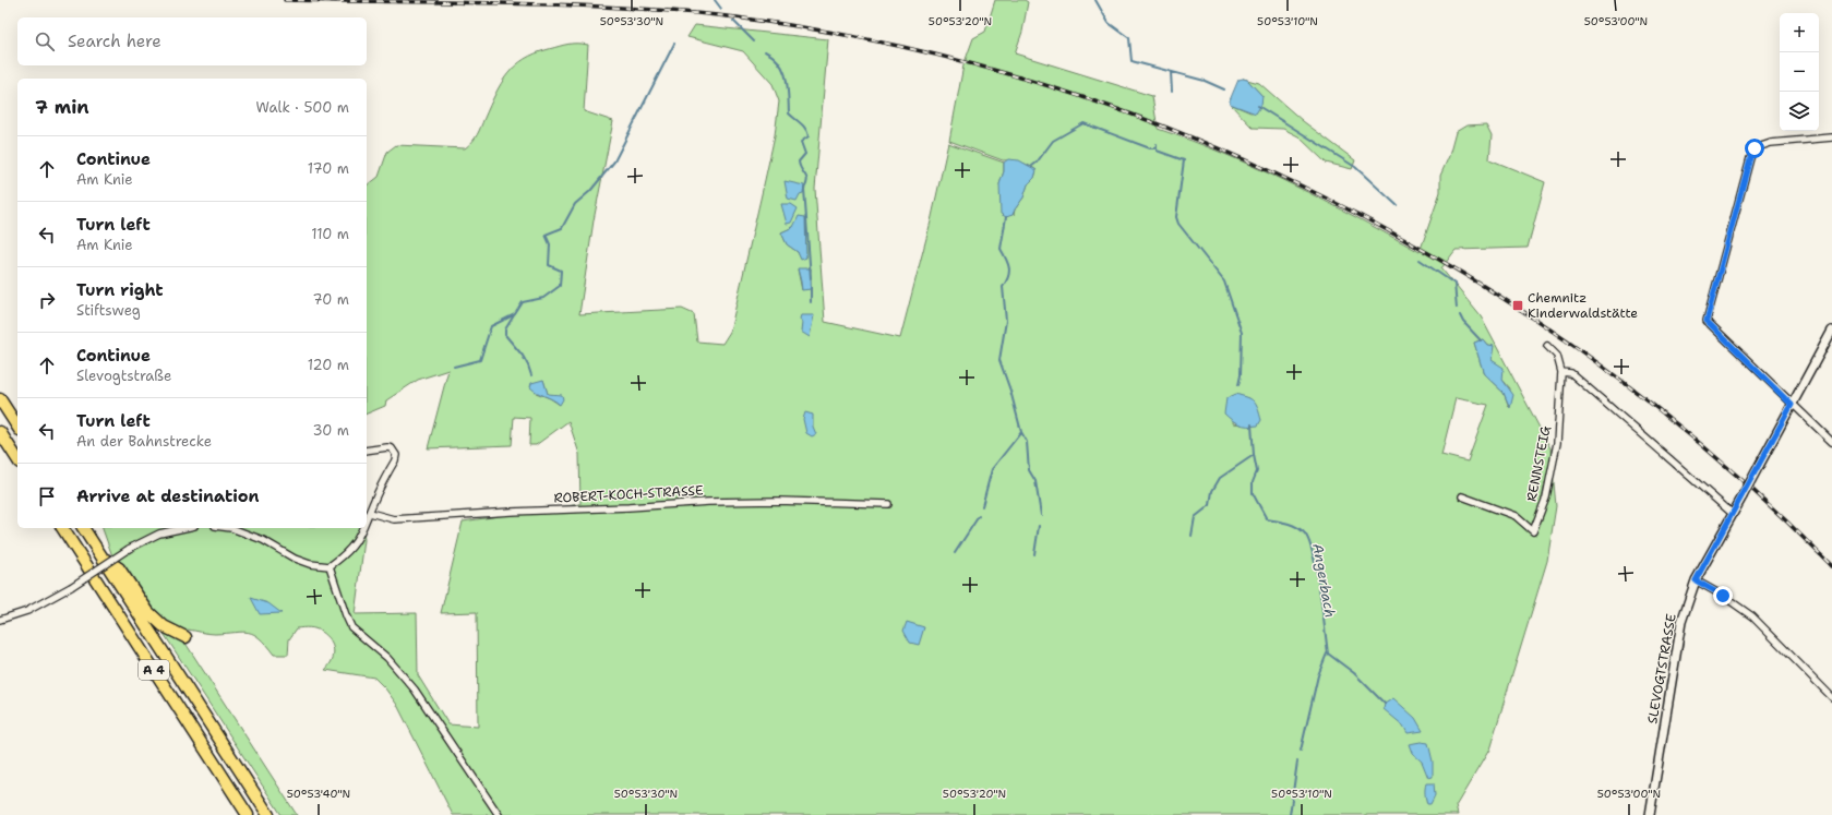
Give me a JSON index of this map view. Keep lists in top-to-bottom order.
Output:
{
  "streets": {
    "highway": ["A 4"],
    "street": ["RENNSTEIG", "ROBERT-KOCH-STRASSE", "SLEVOGTSTRASSE"]
  },
  "water": ["Angerbach"],
  "places": {
    "transit": ["Chemnitz Kinderwaldstätte"]
  },
  "page": {
    "map_buttons": ["+", "−"],
    "search": "Search here",
    "heading": ["7 min", "Walk · 500 m"],
    "list": [
      ["Continue", "Am Knie", "170 m"],
      ["Turn left", "Am Knie", "110 m"],
      ["Turn right", "Stiftsweg", "70 m"],
      ["Continue", "Slevogtstraße", "120 m"],
      ["Turn left", "An der Bahnstrecke", "30 m"],
      "Arrive at destination"
    ]
  },
  "coordinates": [
    "50°53'30\"N",
    "50°53'20\"N",
    "50°53'10\"N",
    "50°53'00\"N",
    "50°53'40\"N"
  ]
}
